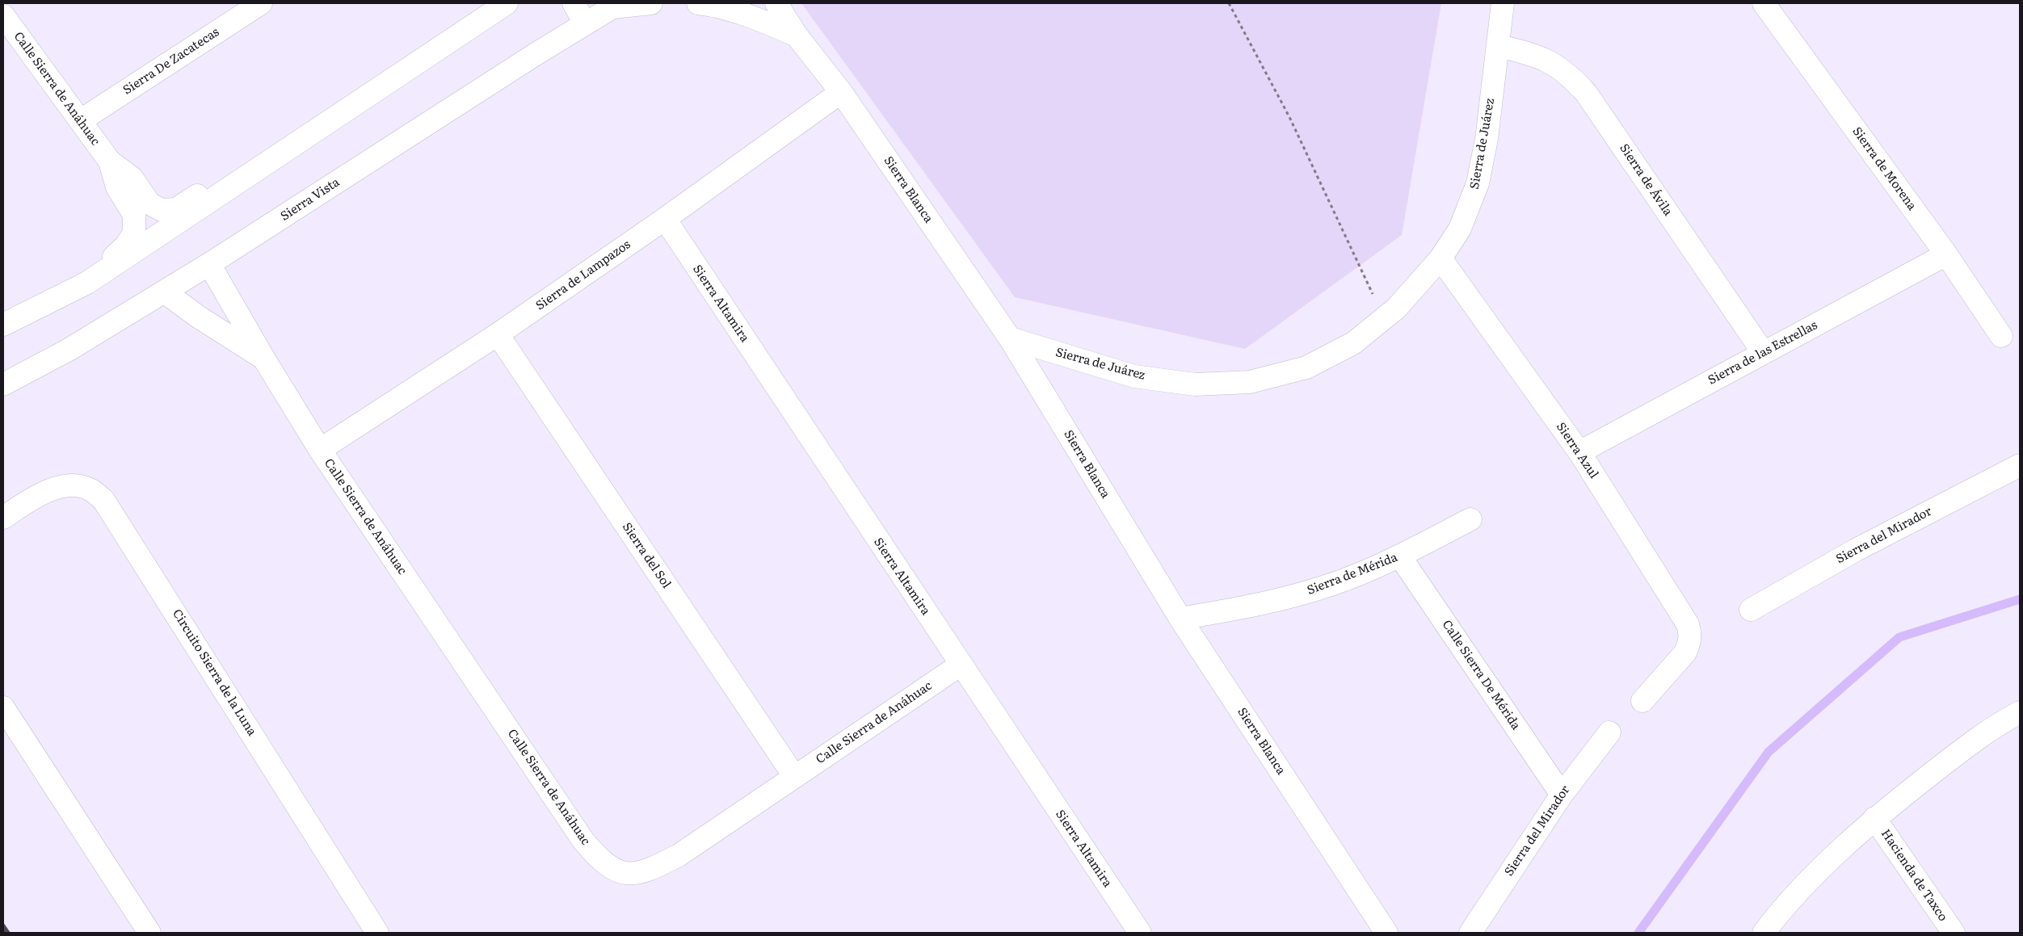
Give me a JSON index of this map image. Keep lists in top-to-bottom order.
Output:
{
  "streets": {
    "street": [
      "Sierra De Zacatecas",
      "Calle Sierra de Anáhuac",
      "Sierra de Juárez",
      "Sierra de Morena",
      "Sierra de Ávila",
      "Sierra Blanca",
      "Sierra Vista",
      "Sierra de Lampazos",
      "Sierra Altamira",
      "Sierra de las Estrellas",
      "Sierra Azul",
      "Sierra del Mirador",
      "Sierra del Sol",
      "Sierra de Mérida",
      "Circuito Sierra de la Luna",
      "Calle Sierra De Mérida",
      "Hacienda de Taxco"
    ]
  },
  "crossings": [
    ["Sierra De Zacatecas", "Calle Sierra de Anáhuac"],
    ["Calle Sierra de Anáhuac", "Sierra Vista"],
    ["Calle Sierra de Anáhuac", "Sierra de Lampazos"],
    ["Calle Sierra de Anáhuac", "Sierra Altamira"],
    ["Calle Sierra de Anáhuac", "Sierra del Sol"],
    ["Sierra de Juárez", "Sierra de Ávila"],
    ["Sierra de Juárez", "Sierra Blanca"],
    ["Sierra de Juárez", "Sierra Azul"],
    ["Sierra de Morena", "Sierra de las Estrellas"],
    ["Sierra de Ávila", "Sierra de las Estrellas"],
    ["Sierra Blanca", "Sierra de Lampazos"],
    ["Sierra Blanca", "Sierra de Mérida"],
    ["Sierra de Lampazos", "Sierra Altamira"],
    ["Sierra de Lampazos", "Sierra del Sol"],
    ["Sierra de las Estrellas", "Sierra Azul"],
    ["Sierra del Mirador", "Calle Sierra De Mérida"],
    ["Sierra de Mérida", "Calle Sierra De Mérida"]
  ]
}
